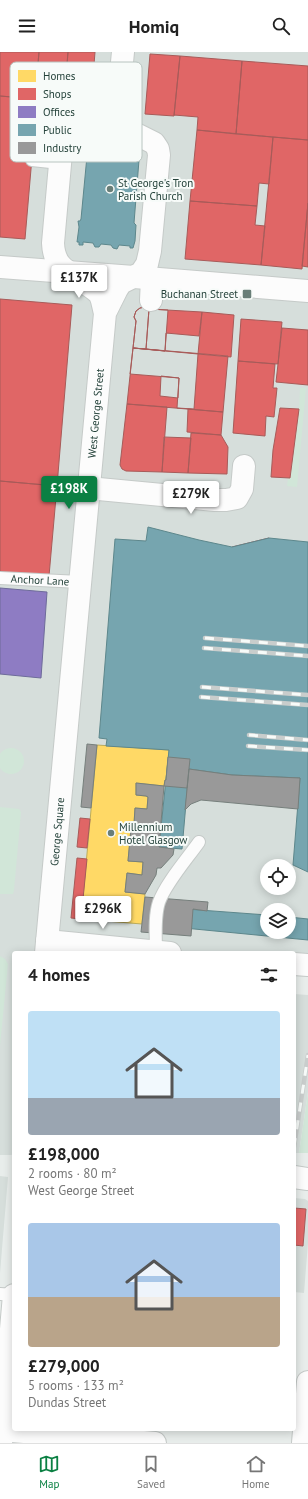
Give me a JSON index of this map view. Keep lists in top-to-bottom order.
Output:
{
  "streets": {
    "street": ["West George Street", "George Square"],
    "lane": ["Anchor Lane"]
  },
  "crossings": [
    ["West George Street", "Anchor Lane"],
    ["West George Street", "George Square"]
  ],
  "places": {
    "other": ["St George's Tron Parish Church", "Millennium Hotel Glasgow"],
    "transit": ["Buchanan Street"]
  },
  "legend": [
    "Homes",
    "Shops",
    "Offices",
    "Public",
    "Industry"
  ],
  "page": {
    "header": "Homiq",
    "price": [
      "£137K",
      "£198K",
      "£279K",
      "£296K"
    ],
    "heading": "4 homes",
    "list": [
      {
        "name": "£198,000",
        "note": "2 rooms · 80 m² · West George Street"
      },
      {
        "name": "£279,000",
        "note": "5 rooms · 133 m² · Dundas Street"
      }
    ],
    "tabs": ["Map", "Saved", "Home"]
  }
}
